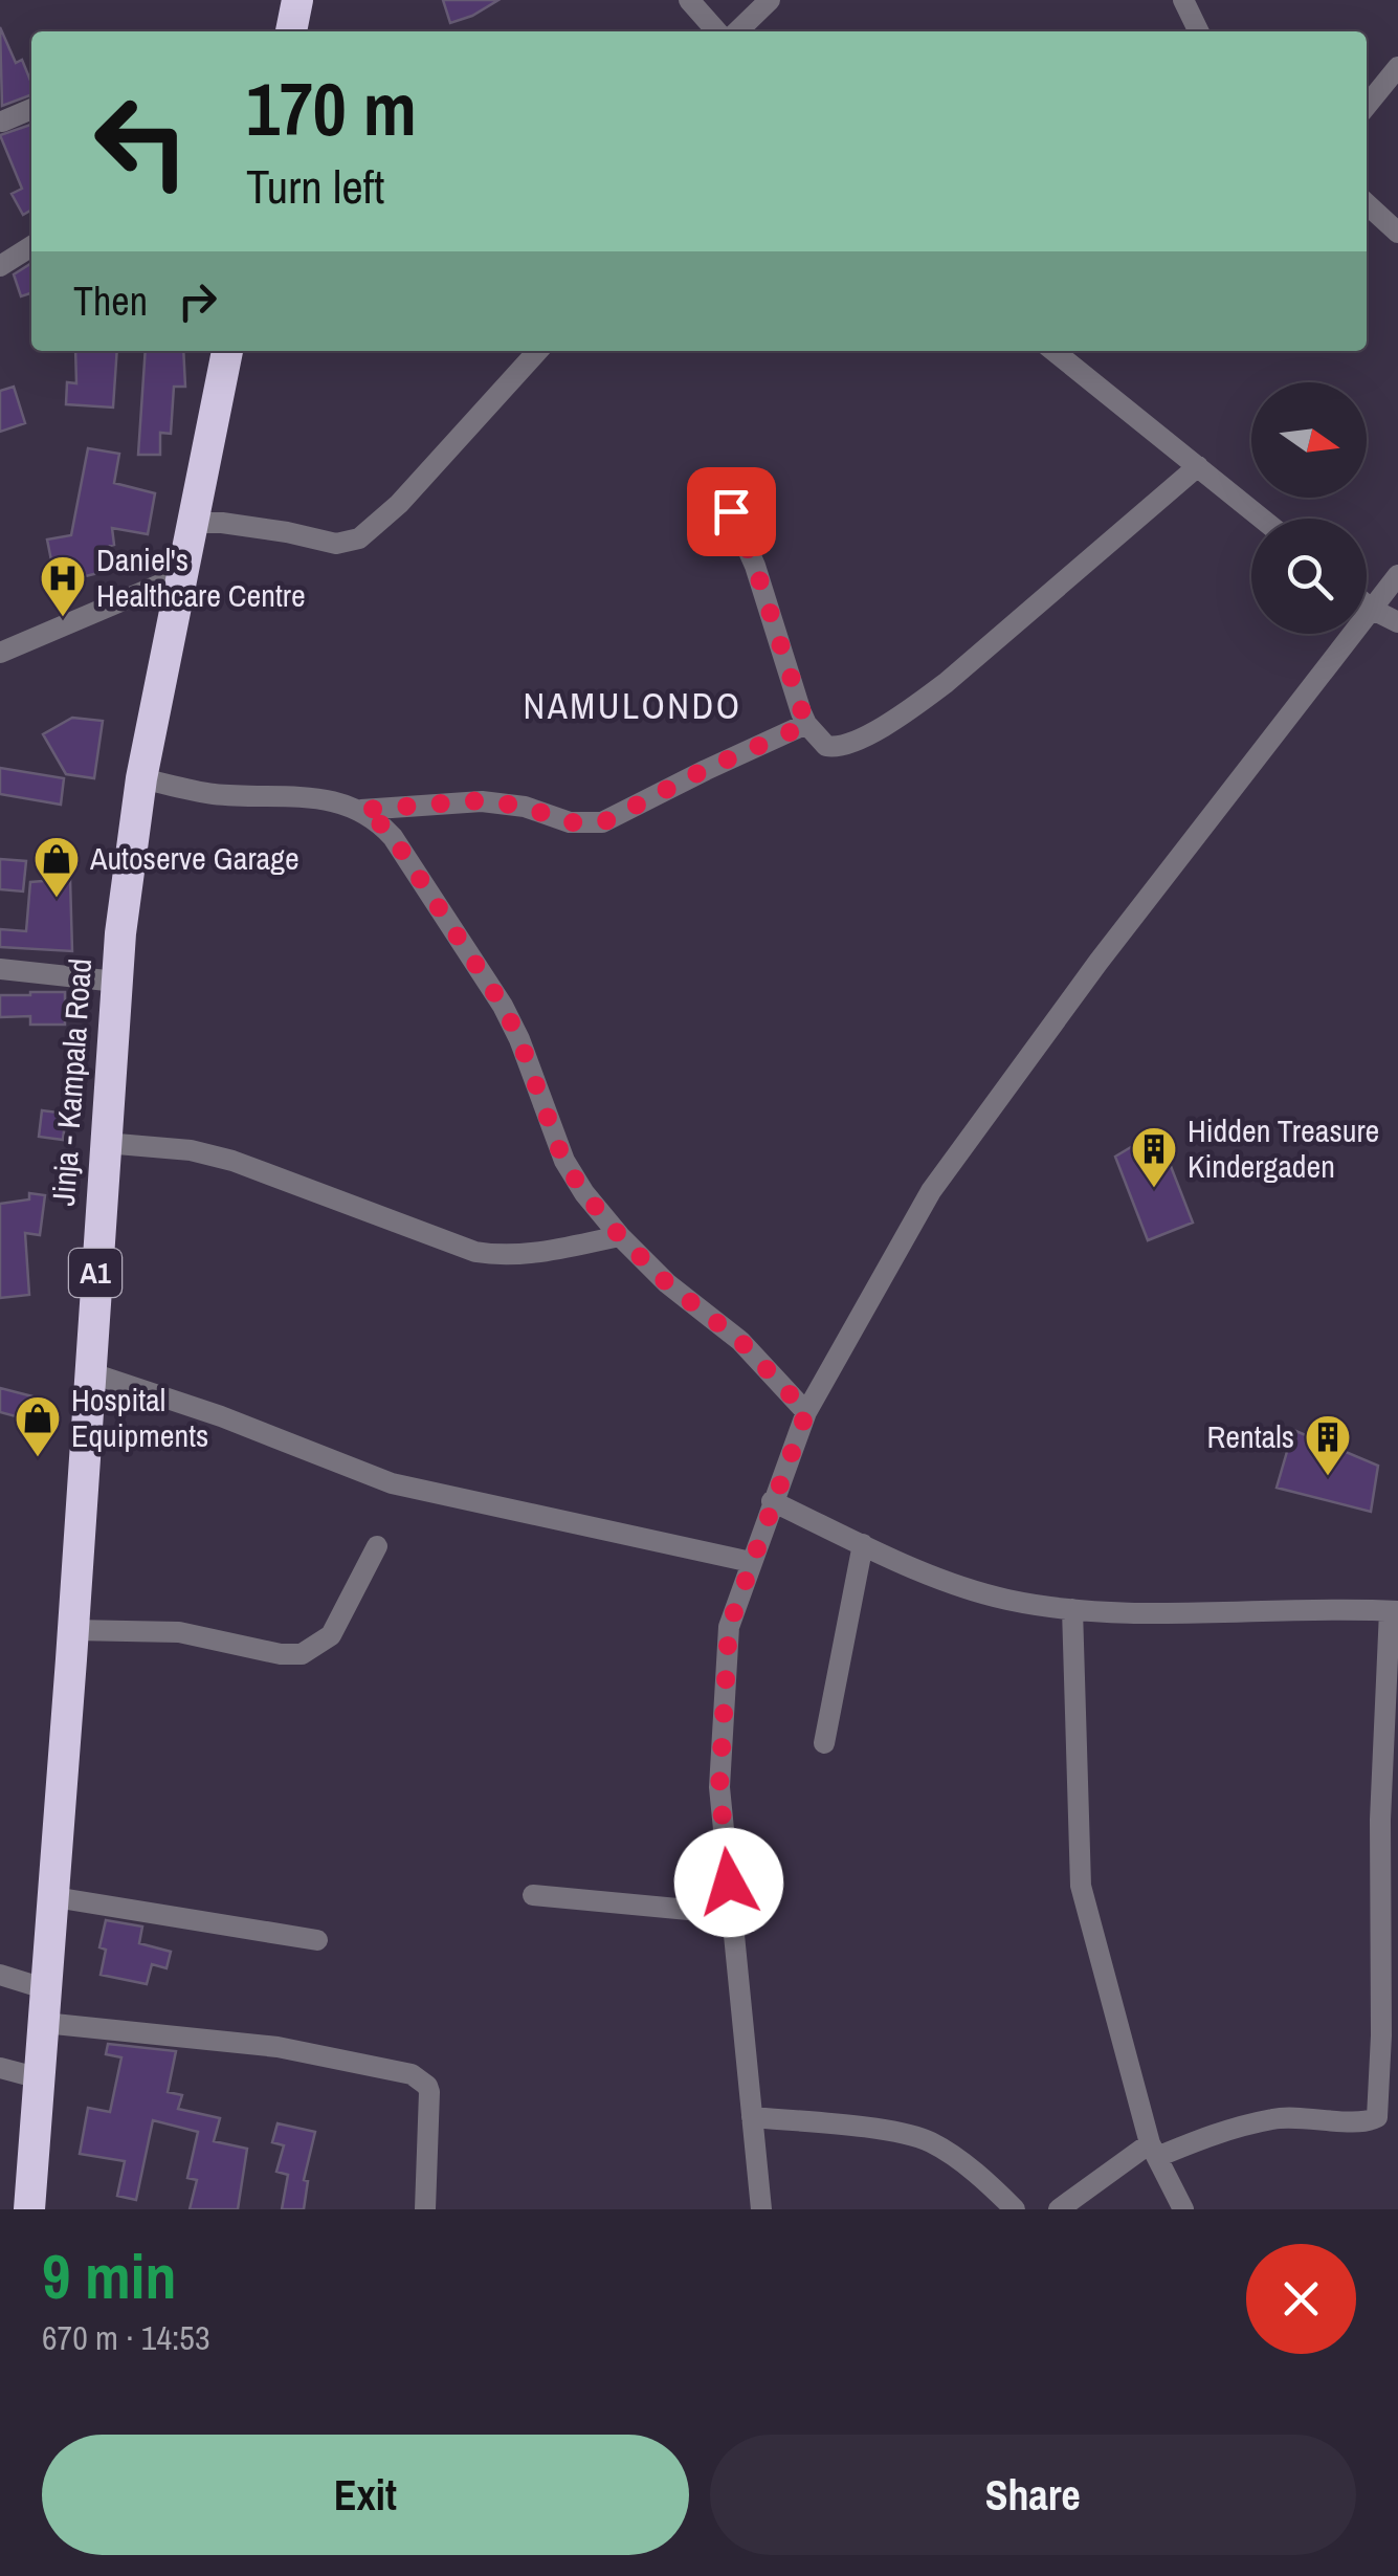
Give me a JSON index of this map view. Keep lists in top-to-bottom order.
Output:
{
  "streets": {
    "highway": ["Jinja - Kampala Road", "A1"]
  },
  "districts": ["NAMULONDO"],
  "places": {
    "hospital": ["Daniel's Healthcare Centre"],
    "shop": ["Autoserve Garage", "Hospital Equipments"],
    "building": ["Hidden Treasure Kindergaden", "Rentals"]
  },
  "north": "right",
  "page": {
    "turn": ["170 m", "Turn left"],
    "then": "Then",
    "heading": ["9 min", "670 m · 14:53"],
    "buttons": ["Exit", "Share"]
  }
}
